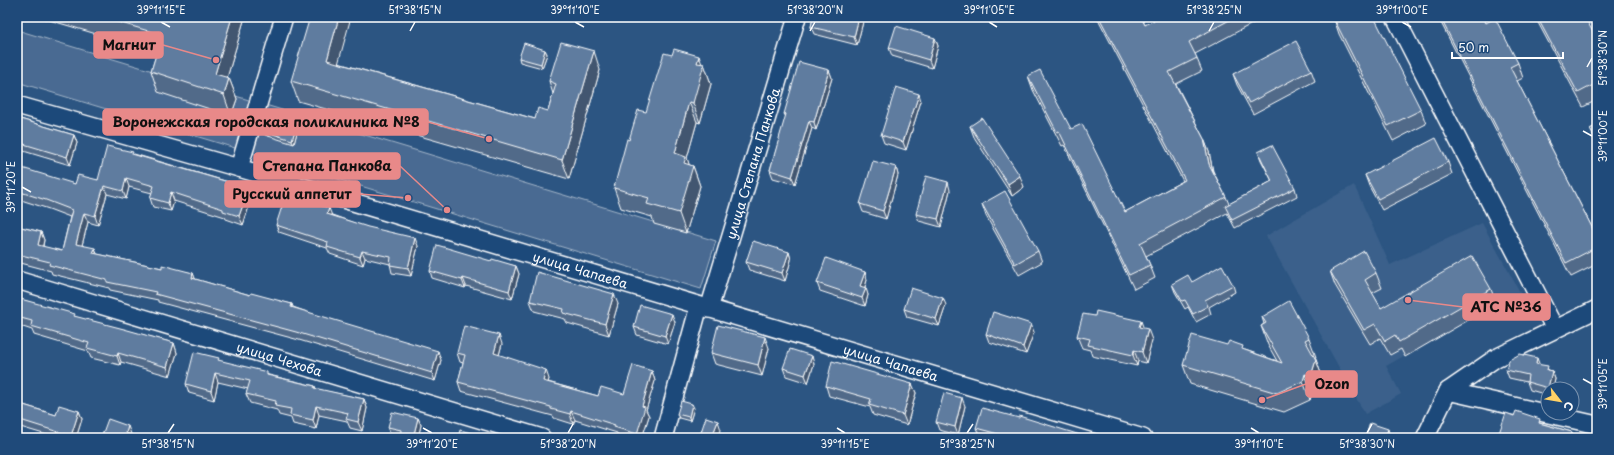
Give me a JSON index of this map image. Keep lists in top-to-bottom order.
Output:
{
  "streets": {
    "street": ["улица Степана Панкова", "улица Чапаева", "улица Чехова"]
  },
  "crossings": [
    ["улица Степана Панкова", "улица Чапаева"]
  ],
  "places": [
    "Магнит",
    "Воронежская городская поликлиника №8",
    "Русский аппетит",
    "Степана Панкова",
    "АТС №36",
    "Ozon"
  ],
  "scale_bar": "50 m",
  "north": "bottom right",
  "coordinates": [
    "39°11'15\"E",
    "51°38'15\"N",
    "39°11'10\"E",
    "51°38'20\"N",
    "39°11'05\"E",
    "51°38'25\"N",
    "39°11'00\"E",
    "51°38'30\"N",
    "39°11'20\"E"
  ]
}
